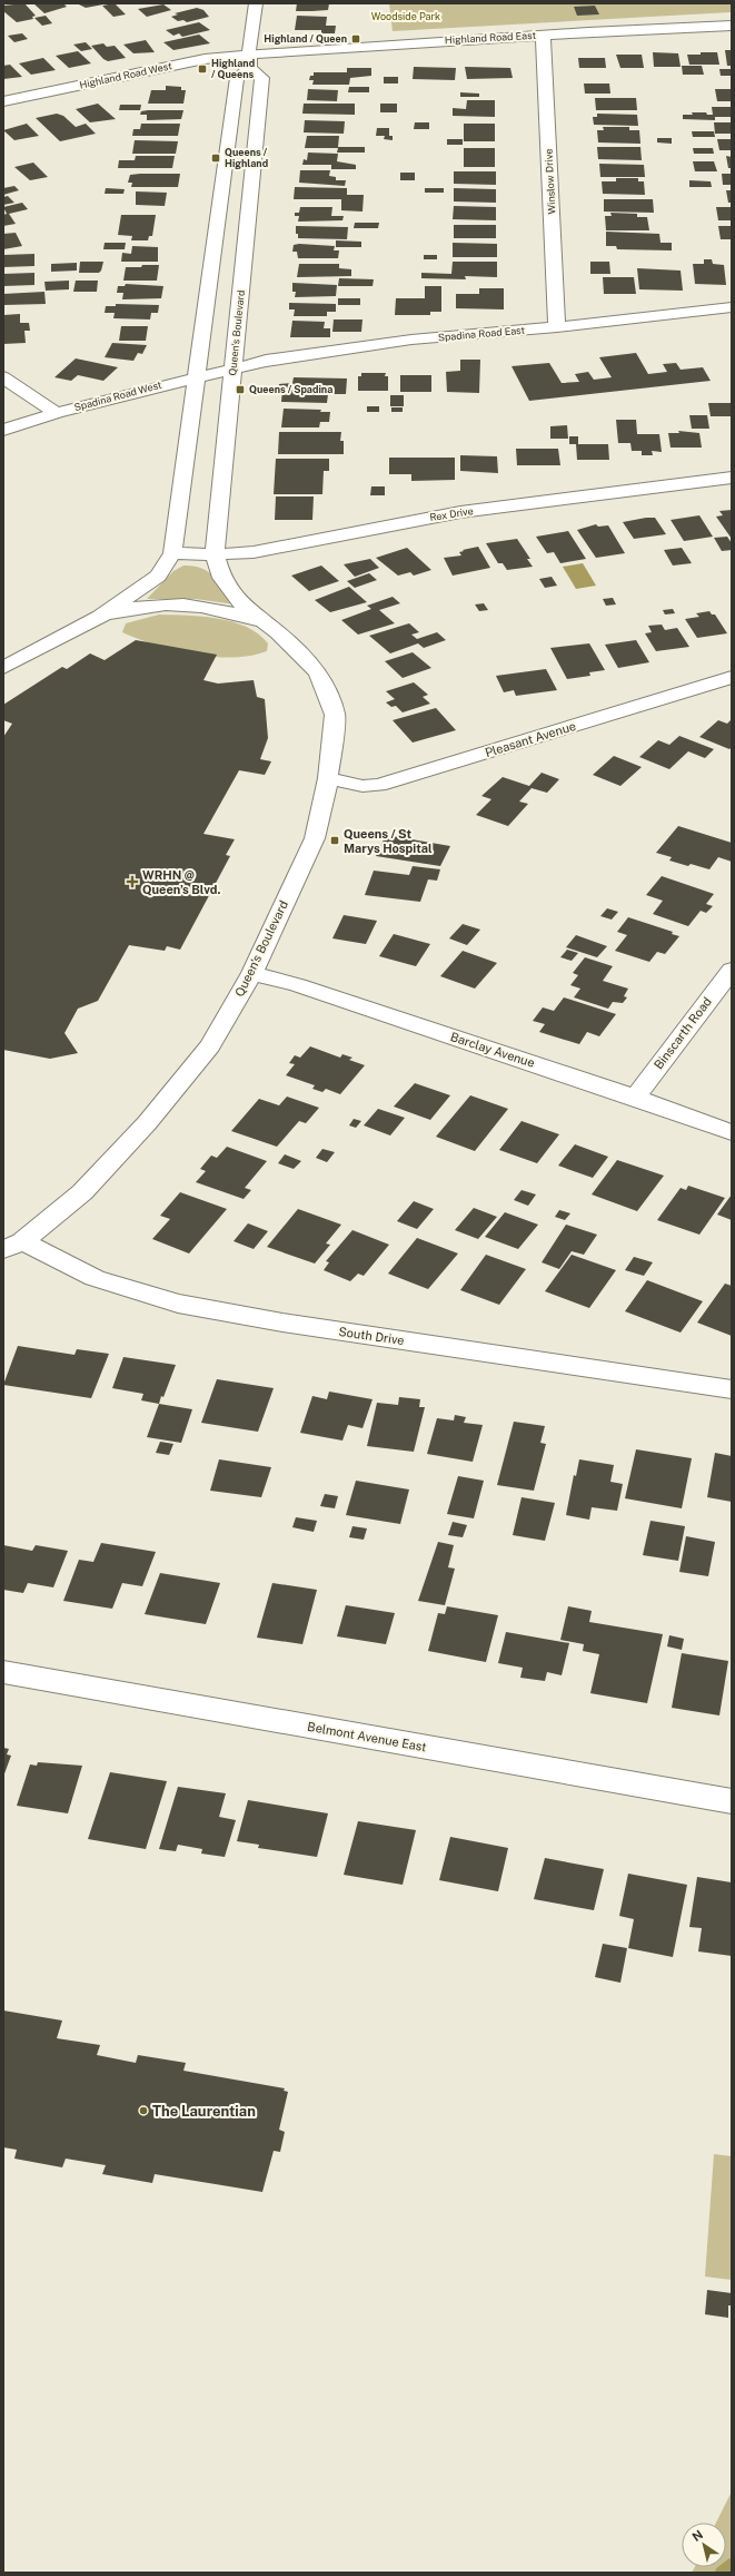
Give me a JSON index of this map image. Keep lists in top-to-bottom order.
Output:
{
  "streets": {
    "street": [
      "Highland Road East",
      "Highland Road West",
      "Winslow Drive",
      "Queen's Boulevard",
      "Spadina Road East",
      "Spadina Road West",
      "Rex Drive",
      "Pleasant Avenue",
      "Binscarth Road",
      "Barclay Avenue",
      "South Drive",
      "Belmont Avenue East"
    ]
  },
  "crossings": [
    ["Highland Road East", "Highland Road West"],
    ["Highland Road East", "Winslow Drive"],
    ["Highland Road East", "Queen's Boulevard"],
    ["Highland Road West", "Queen's Boulevard"],
    ["Winslow Drive", "Spadina Road East"],
    ["Queen's Boulevard", "Spadina Road East"],
    ["Queen's Boulevard", "Spadina Road West"],
    ["Queen's Boulevard", "Rex Drive"],
    ["Queen's Boulevard", "Pleasant Avenue"],
    ["Queen's Boulevard", "Barclay Avenue"],
    ["Queen's Boulevard", "South Drive"],
    ["Spadina Road East", "Spadina Road West"],
    ["Binscarth Road", "Barclay Avenue"]
  ],
  "parks": ["Woodside Park"],
  "places": {
    "transit": [
      "Highland / Queen",
      "Highland / Queens",
      "Queens / Highland",
      "Queens / Spadina",
      "Queens / St Marys Hospital"
    ],
    "health": ["WRHN @ Queen’s Blvd."],
    "other": ["The Laurentian"]
  },
  "north": "top left"
}
